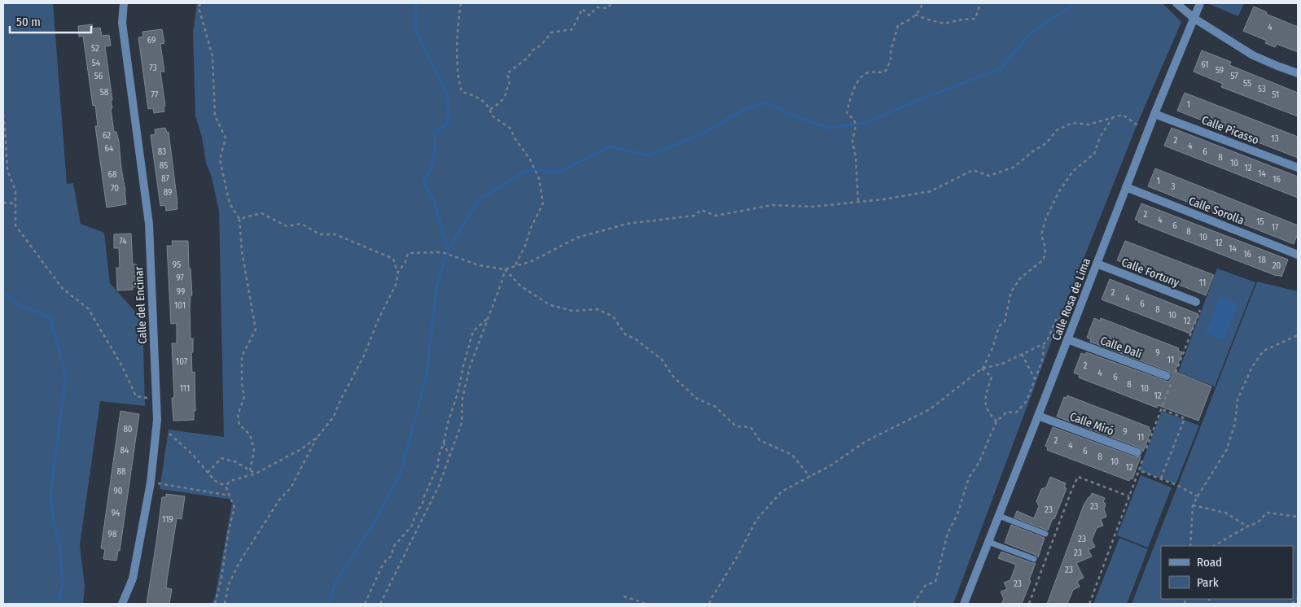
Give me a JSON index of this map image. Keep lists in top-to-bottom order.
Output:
{
  "streets": {
    "street": [
      "Calle Picasso",
      "Calle Sorolla",
      "Calle Fortuny",
      "Calle Rosa de Lima",
      "Calle del Encinar",
      "Calle Dalí",
      "Calle Miró"
    ]
  },
  "crossings": [
    ["Calle Picasso", "Calle Rosa de Lima"],
    ["Calle Sorolla", "Calle Rosa de Lima"],
    ["Calle Fortuny", "Calle Rosa de Lima"],
    ["Calle Rosa de Lima", "Calle Dalí"],
    ["Calle Rosa de Lima", "Calle Miró"]
  ],
  "house_numbers": [
    "4",
    "69",
    "52",
    "54",
    "61",
    "73",
    "59",
    "56",
    "57",
    "55",
    "53",
    "58",
    "77",
    "51",
    "1",
    "62",
    "13",
    "2",
    "4",
    "64",
    "83",
    "6",
    "8",
    "10",
    "85",
    "12",
    "14",
    "68",
    "87",
    "16",
    "1",
    "3",
    "70",
    "89",
    "2",
    "4",
    "15",
    "6",
    "17",
    "8",
    "10",
    "74",
    "12",
    "14",
    "16",
    "18",
    "95",
    "20",
    "97",
    "11",
    "99",
    "2",
    "4",
    "6",
    "101",
    "8",
    "10",
    "12",
    "9",
    "11",
    "107",
    "2",
    "4",
    "6",
    "8",
    "111",
    "10",
    "12",
    "80",
    "9",
    "11",
    "2",
    "4",
    "84",
    "6",
    "8",
    "10",
    "12",
    "88",
    "90",
    "23",
    "23",
    "94",
    "119",
    "98",
    "23",
    "23",
    "23",
    "23"
  ],
  "legend": ["Road", "Park"],
  "scale_bar": "50 m"
}
